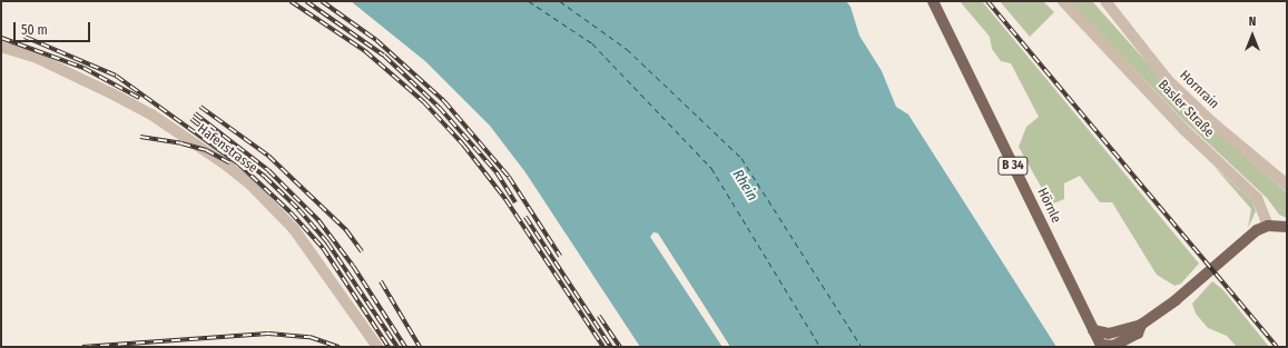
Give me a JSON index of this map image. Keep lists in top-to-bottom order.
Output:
{
  "streets": {
    "main road": ["B 34", "Hörnle"],
    "street": ["Hornrain", "Basler Straße", "Hafenstrasse"]
  },
  "crossings": [
    ["Basler Straße", "B 34"],
    ["B 34", "Hörnle"]
  ],
  "water": ["Rhein"],
  "scale_bar": "50 m",
  "north": "top"
}
